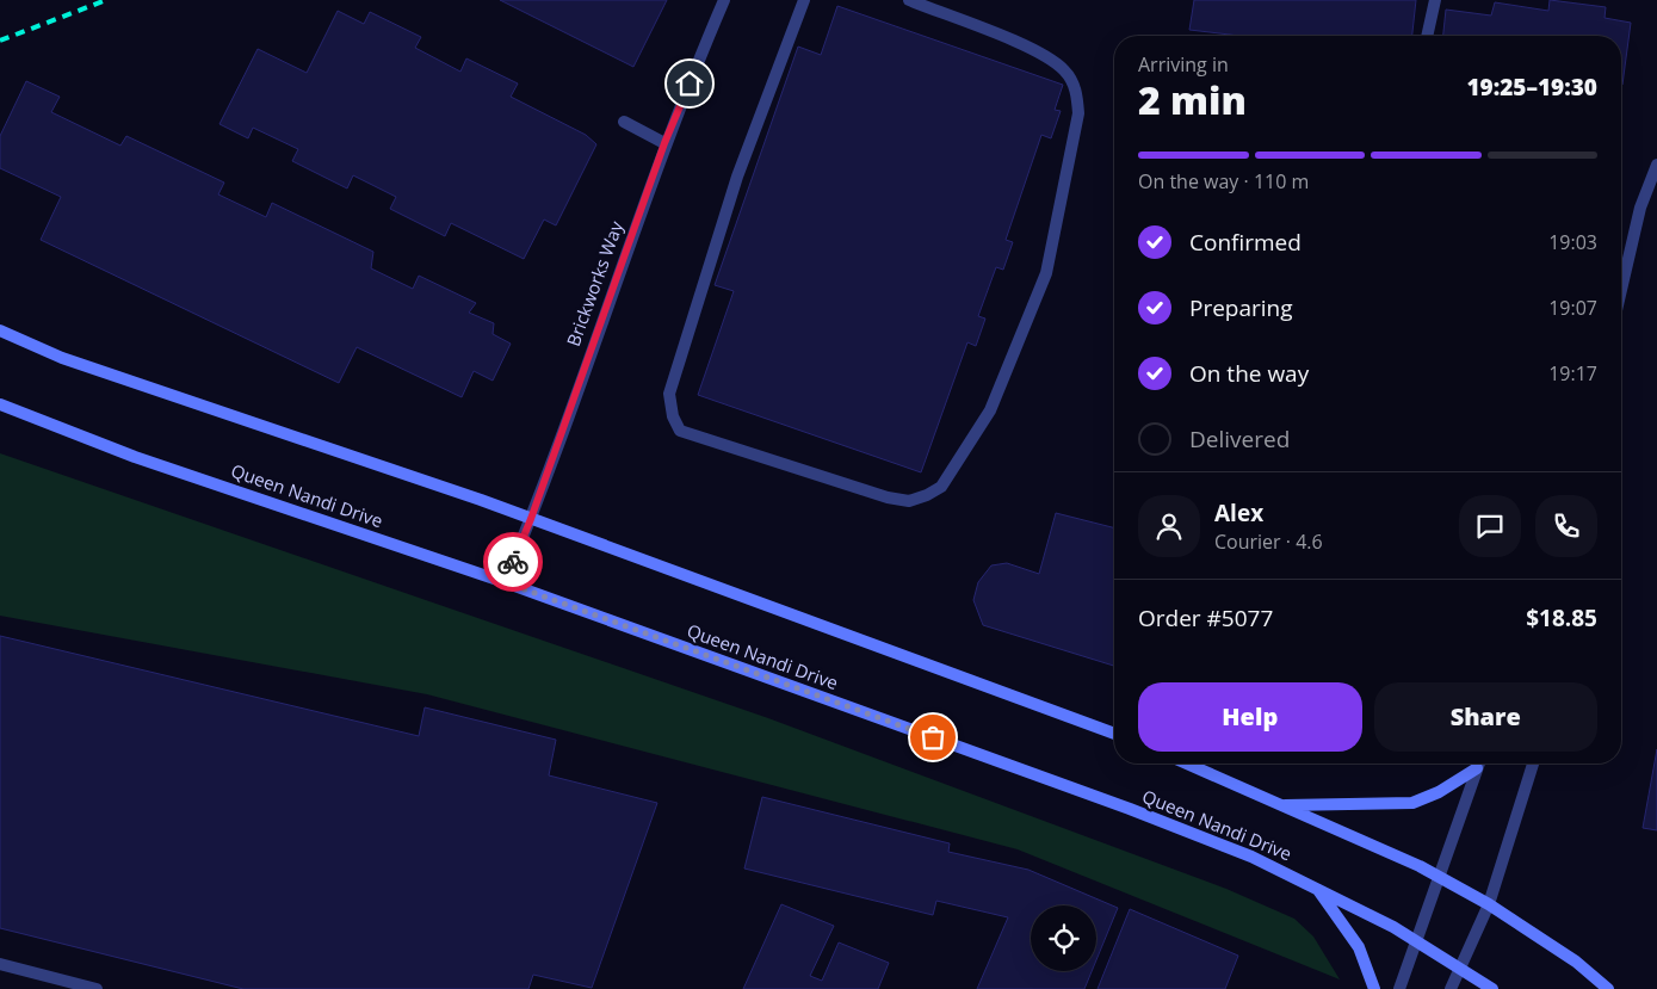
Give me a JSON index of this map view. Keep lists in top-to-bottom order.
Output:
{
  "streets": {
    "main road": ["Queen Nandi Drive"],
    "lane": ["Brickworks Way"]
  },
  "crossings": [
    ["Brickworks Way", "Queen Nandi Drive"]
  ],
  "page": {
    "heading": ["2 min", "Arriving in", "19:25–19:30"],
    "panel": [
      "Alex",
      "Courier · 4.6",
      "Order #5077",
      "$18.85"
    ],
    "bar": "On the way · 110 m",
    "list": [
      ["Confirmed", "19:03"],
      ["Preparing", "19:07"],
      ["On the way", "19:17"],
      "Delivered"
    ],
    "buttons": ["Help", "Share"]
  }
}
